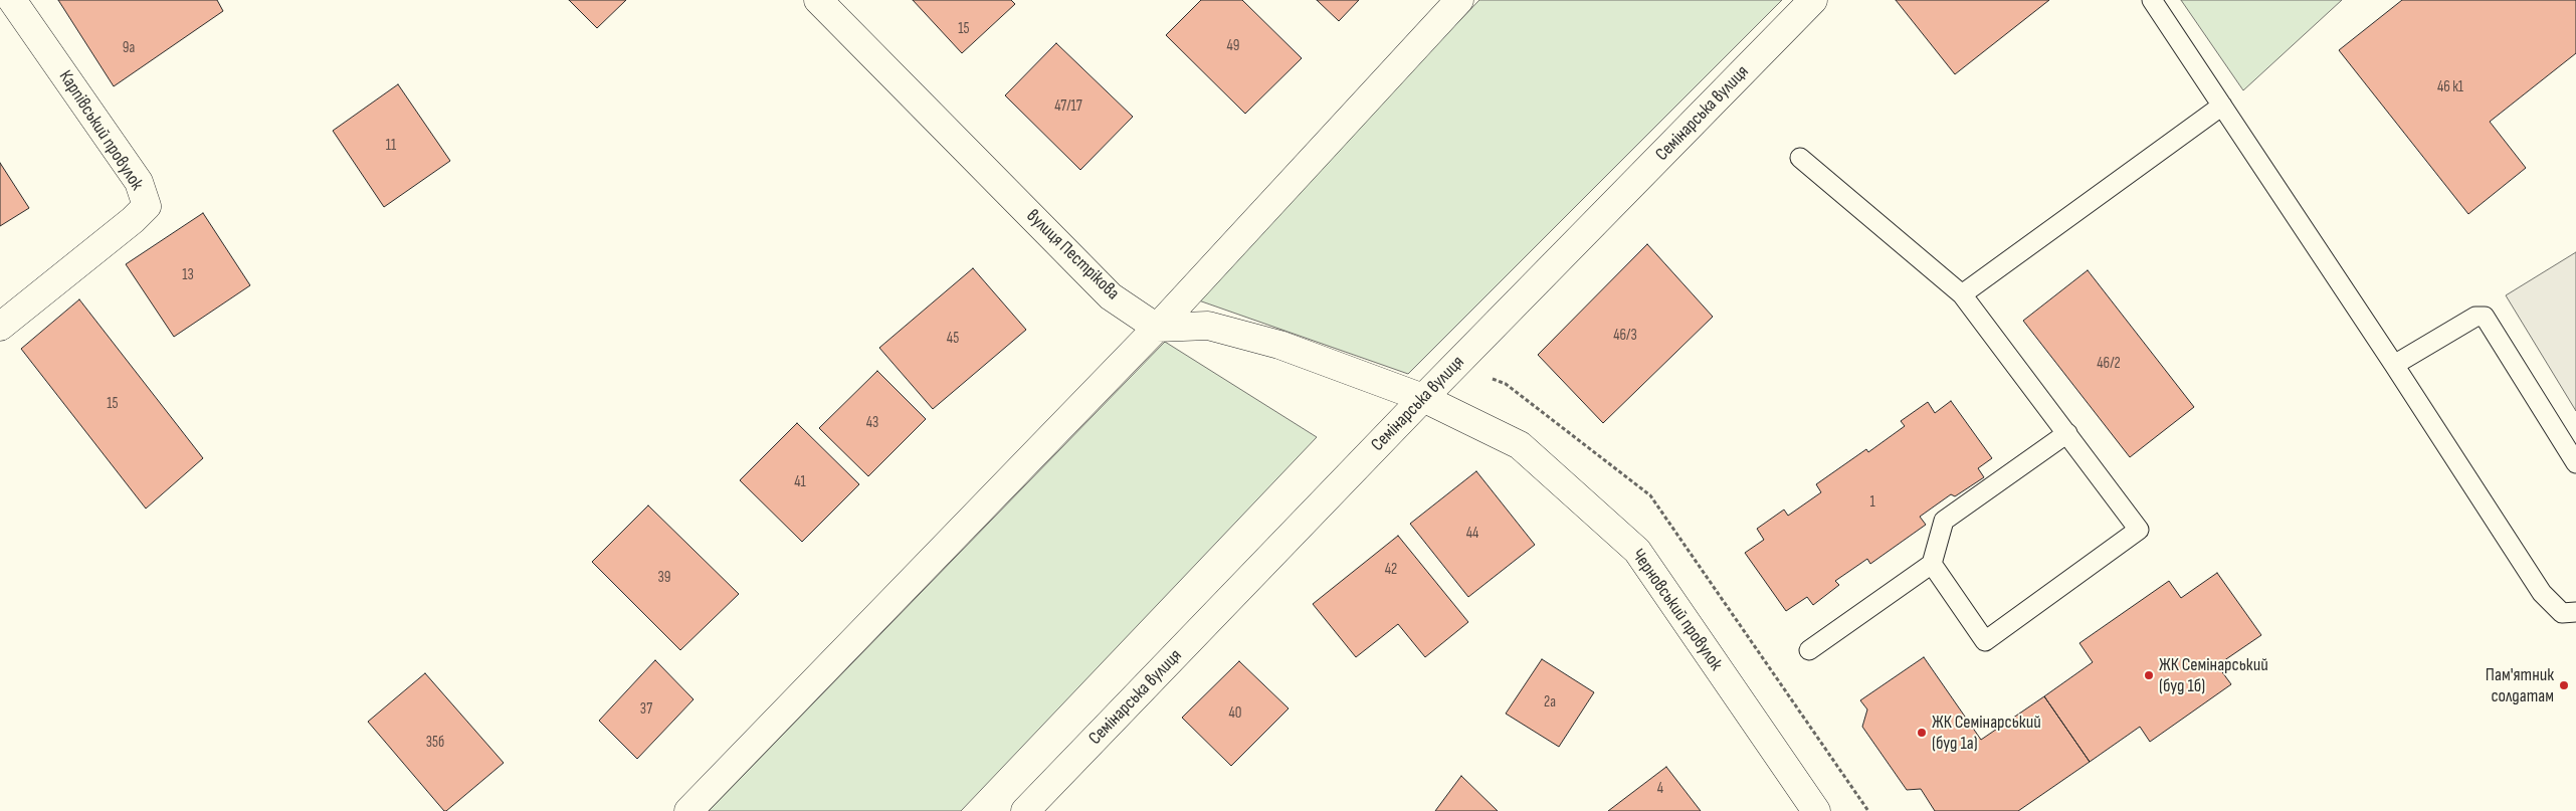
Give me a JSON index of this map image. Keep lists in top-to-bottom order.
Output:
{
  "streets": {
    "street": [
      "Семінарська вулиця",
      "Карпівський провулок",
      "вулиця Пестрікова",
      "Черновський провулок"
    ]
  },
  "crossings": [
    ["Семінарська вулиця", "Черновський провулок"]
  ],
  "places": ["ЖК Семінарський (буд 1б)", "Пам'ятник солдатам", "ЖК Семінарський (буд 1а)"],
  "house_numbers": [
    "15",
    "49",
    "9а",
    "46 к1",
    "47/17",
    "11",
    "13",
    "46/3",
    "45",
    "46/2",
    "15",
    "43",
    "41",
    "1",
    "44",
    "42",
    "39",
    "2а",
    "37",
    "40",
    "35б",
    "4"
  ]
}
